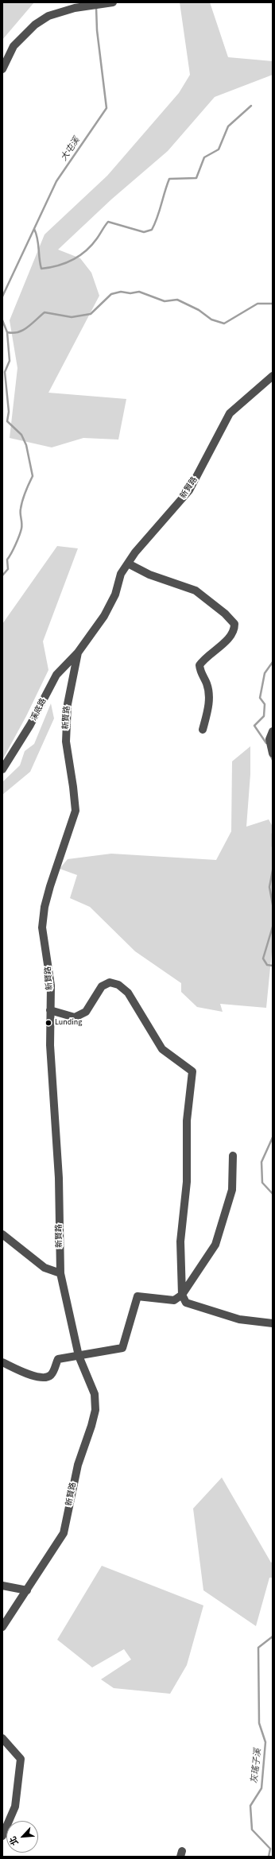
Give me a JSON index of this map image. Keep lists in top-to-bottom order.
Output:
{
  "streets": {
    "street": ["新賢路", "溪底路"]
  },
  "crossings": [
    ["新賢路", "溪底路"]
  ],
  "water": ["大屯溪", "灰瑤子溪"],
  "places": ["Lunding"],
  "north": "bottom left"
}
